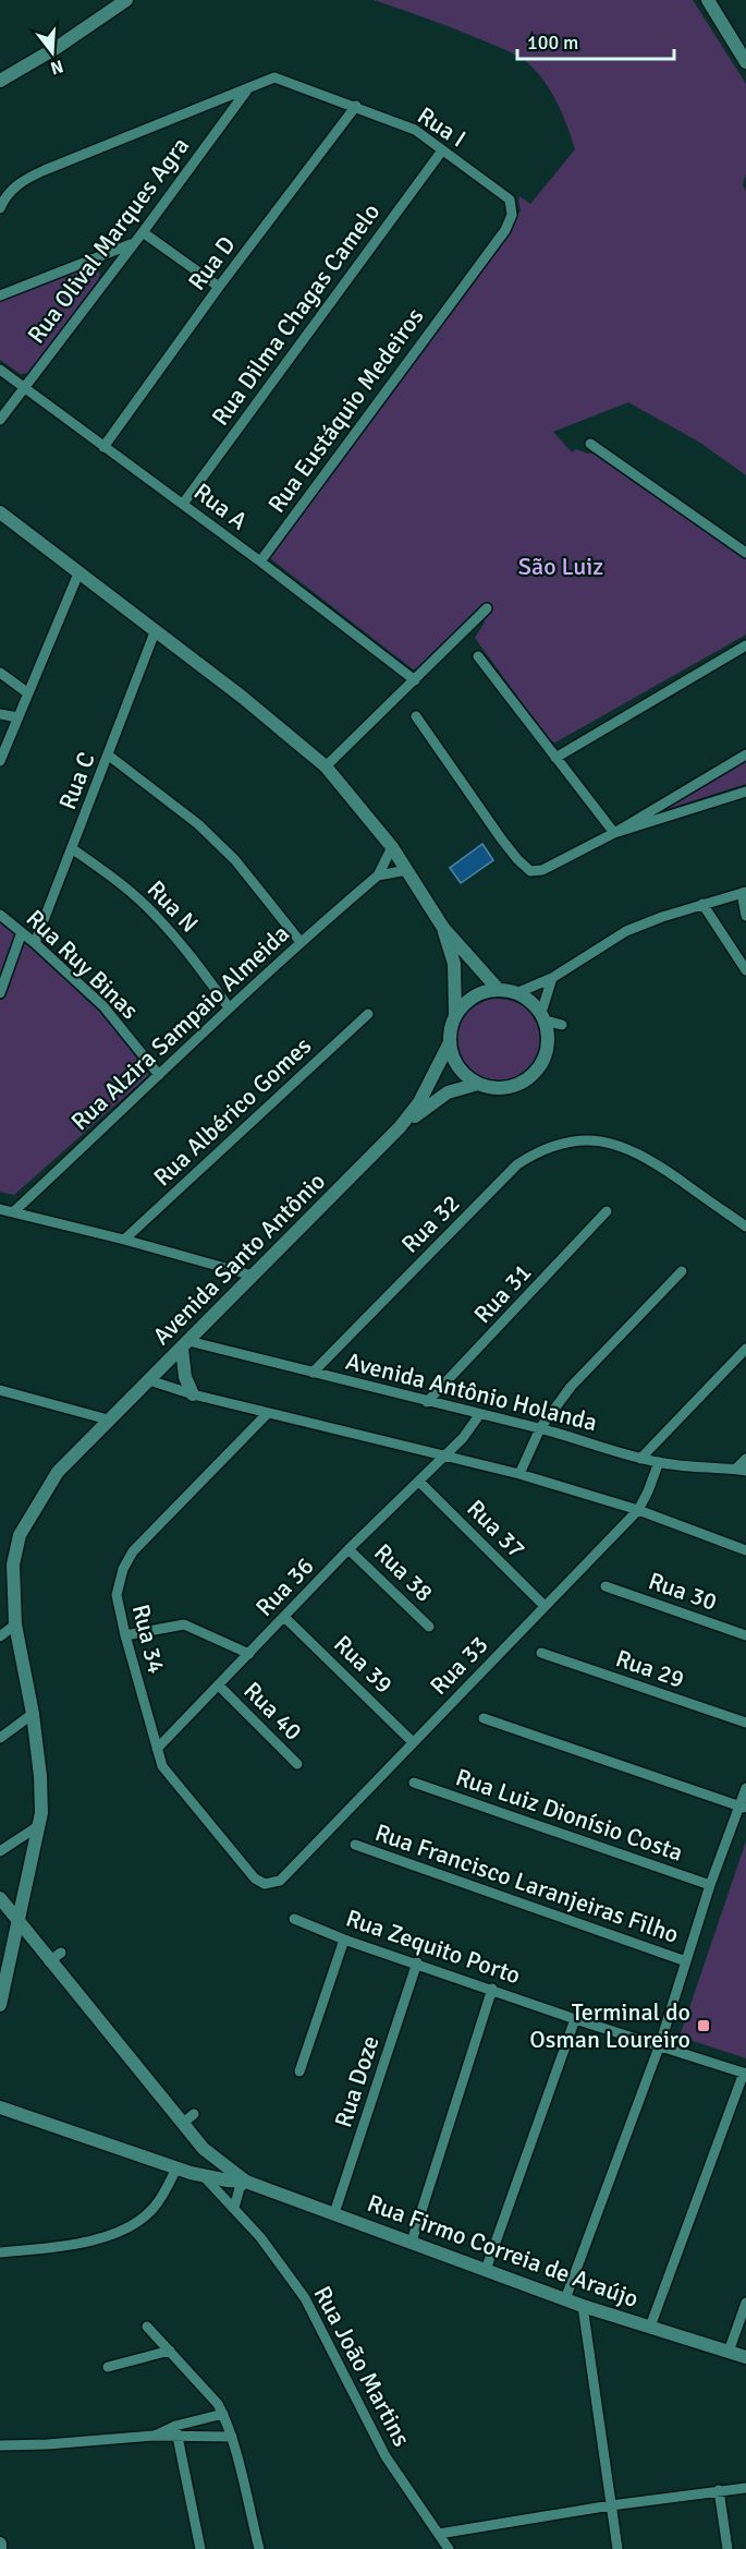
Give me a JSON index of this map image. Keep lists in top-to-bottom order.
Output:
{
  "streets": {
    "street": [
      "Rua I",
      "Rua Olival Marques Agra",
      "Rua D",
      "Rua Dilma Chagas Camelo",
      "Rua Eustáquio Medeiros",
      "Rua A",
      "Rua C",
      "Rua N",
      "Rua Ruy Binas",
      "Rua Alzira Sampaio Almeida",
      "Rua Albérico Gomes",
      "Rua 32",
      "Avenida Santo Antônio",
      "Rua 31",
      "Avenida Antônio Holanda",
      "Rua 37",
      "Rua 38",
      "Rua 36",
      "Rua 30",
      "Rua 34",
      "Rua 39",
      "Rua 33",
      "Rua 29",
      "Rua 40",
      "Rua Luiz Dionísio Costa",
      "Rua Francisco Laranjeiras Filho",
      "Rua Zequito Porto",
      "Rua Doze",
      "Rua Firmo Correia de Araújo",
      "Rua João Martins"
    ]
  },
  "crossings": [
    ["Rua I", "Rua Olival Marques Agra"],
    ["Rua I", "Rua D"],
    ["Rua I", "Rua Dilma Chagas Camelo"],
    ["Rua I", "Rua Eustáquio Medeiros"],
    ["Rua Olival Marques Agra", "Rua A"],
    ["Rua D", "Rua A"],
    ["Rua Dilma Chagas Camelo", "Rua A"],
    ["Rua Eustáquio Medeiros", "Rua A"],
    ["Rua C", "Rua N"],
    ["Rua C", "Rua Ruy Binas"],
    ["Rua N", "Rua Alzira Sampaio Almeida"],
    ["Rua Ruy Binas", "Rua Alzira Sampaio Almeida"],
    ["Rua 32", "Avenida Antônio Holanda"],
    ["Avenida Santo Antônio", "Avenida Antônio Holanda"],
    ["Avenida Santo Antônio", "Rua Firmo Correia de Araújo"],
    ["Rua 31", "Avenida Antônio Holanda"],
    ["Avenida Antônio Holanda", "Rua 36"],
    ["Avenida Antônio Holanda", "Rua 33"],
    ["Rua 37", "Rua 36"],
    ["Rua 37", "Rua 33"],
    ["Rua 38", "Rua 36"],
    ["Rua 36", "Rua 34"],
    ["Rua 36", "Rua 39"],
    ["Rua 36", "Rua 40"],
    ["Rua 34", "Rua 33"],
    ["Rua 39", "Rua 33"],
    ["Rua Zequito Porto", "Rua Doze"],
    ["Rua Doze", "Rua Firmo Correia de Araújo"],
    ["Rua Firmo Correia de Araújo", "Rua João Martins"]
  ],
  "parks": ["São Luiz"],
  "places": {
    "transit": ["Terminal do Osman Loureiro"]
  },
  "scale_bar": "100 m",
  "north": "bottom"
}
